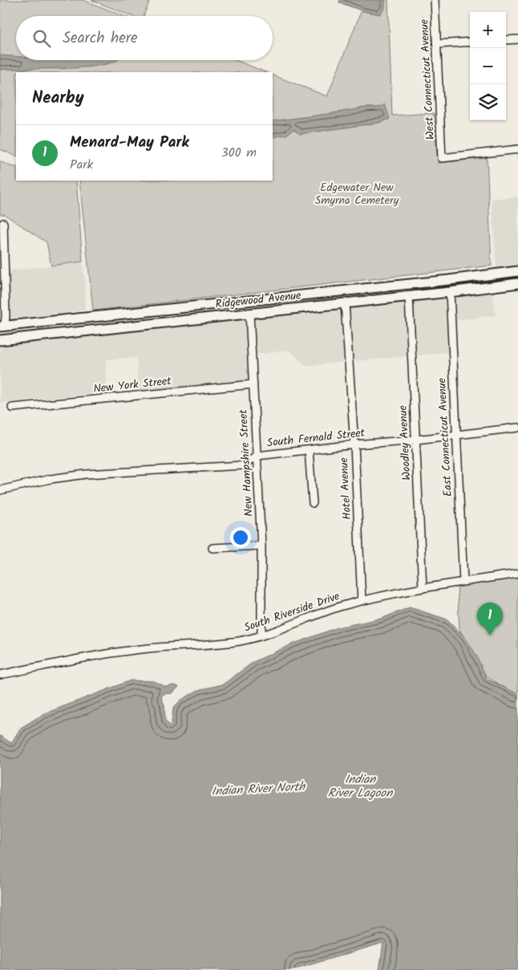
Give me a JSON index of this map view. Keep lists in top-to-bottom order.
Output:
{
  "streets": {
    "main road": ["Ridgewood Avenue"],
    "street": [
      "West Connecticut Avenue",
      "New York Street",
      "East Connecticut Avenue",
      "South Fernald Street",
      "Woodley Avenue",
      "New Hampshire Street",
      "Hotel Avenue",
      "South Riverside Drive"
    ]
  },
  "crossings": [
    ["Ridgewood Avenue", "East Connecticut Avenue"],
    ["Ridgewood Avenue", "Woodley Avenue"],
    ["Ridgewood Avenue", "New Hampshire Street"],
    ["Ridgewood Avenue", "Hotel Avenue"],
    ["New York Street", "New Hampshire Street"],
    ["East Connecticut Avenue", "South Fernald Street"],
    ["East Connecticut Avenue", "South Riverside Drive"],
    ["South Fernald Street", "Woodley Avenue"],
    ["South Fernald Street", "New Hampshire Street"],
    ["South Fernald Street", "Hotel Avenue"],
    ["Woodley Avenue", "South Riverside Drive"],
    ["New Hampshire Street", "South Riverside Drive"],
    ["Hotel Avenue", "South Riverside Drive"]
  ],
  "water": ["Indian River Lagoon", "Indian River North"],
  "parks": ["Edgewater New Smyrna Cemetery"],
  "page": {
    "map_buttons": ["+", "−"],
    "search": "Search here",
    "heading": "Nearby",
    "list": [
      {
        "mark": "1",
        "name": "Menard-May Park",
        "note": "Park",
        "value": "300 m"
      }
    ],
    "pins": "1"
  }
}
